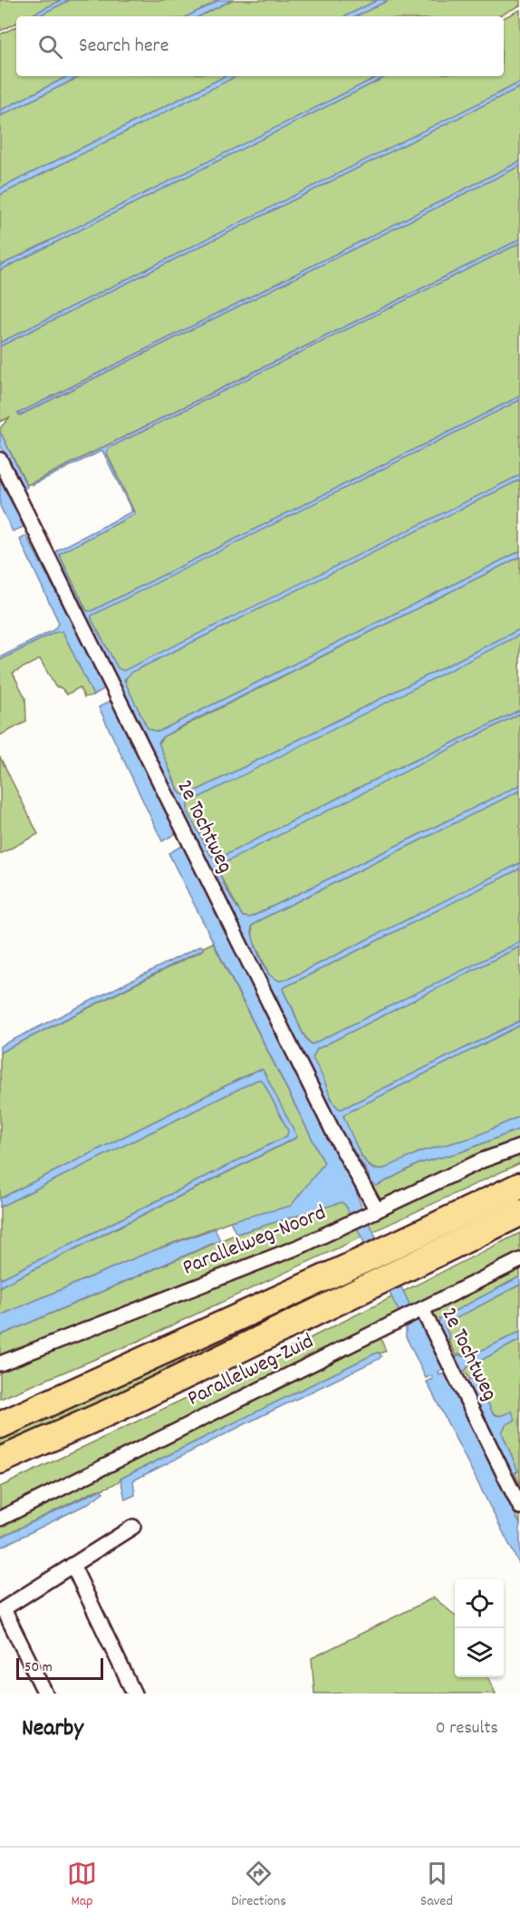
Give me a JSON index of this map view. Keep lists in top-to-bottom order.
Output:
{
  "streets": {
    "street": ["2e Tochtweg", "Parallelweg-Noord", "Parallelweg-Zuid"]
  },
  "crossings": [
    ["2e Tochtweg", "Parallelweg-Noord"],
    ["2e Tochtweg", "Parallelweg-Zuid"]
  ],
  "scale_bar": "50 m",
  "page": {
    "search": "Search here",
    "scale": "50 m",
    "heading": ["Nearby", "0 results"],
    "nav": ["Map", "Directions", "Saved"]
  }
}
